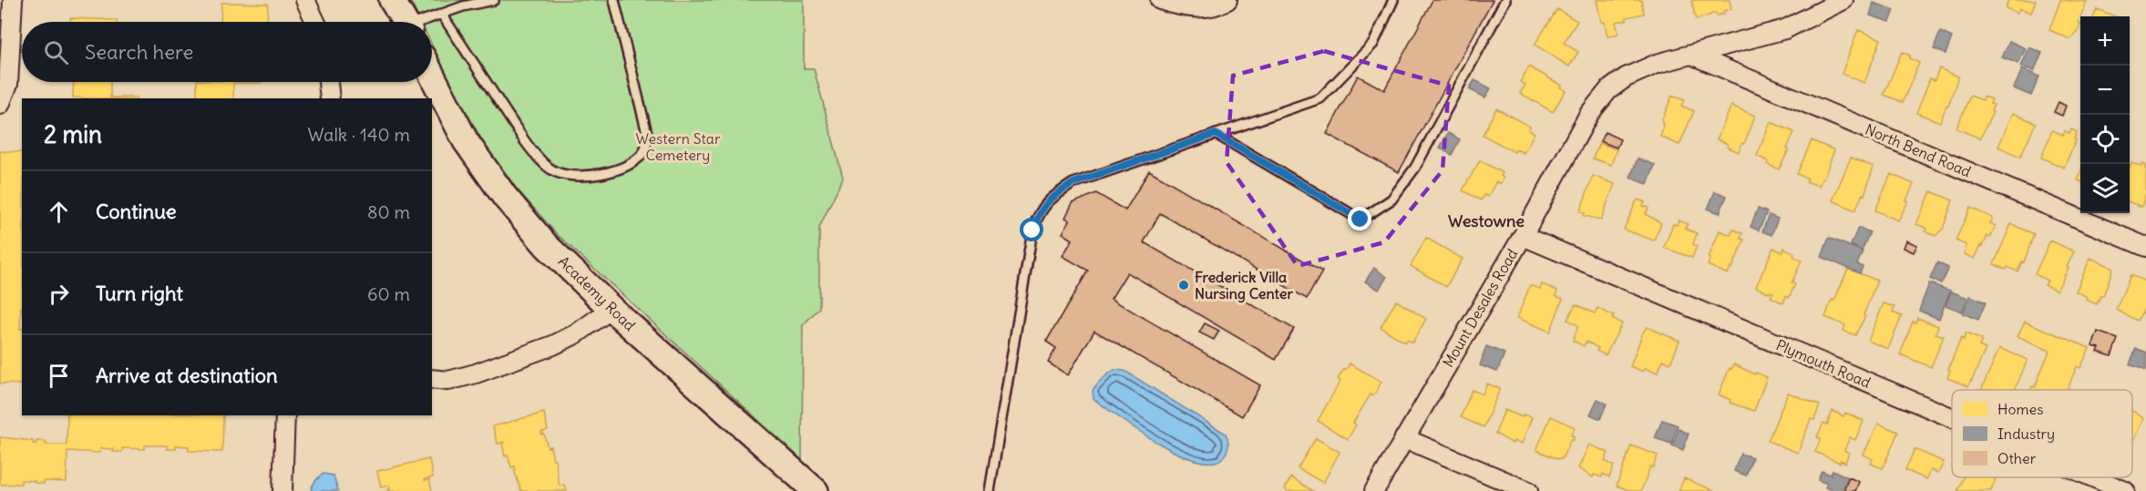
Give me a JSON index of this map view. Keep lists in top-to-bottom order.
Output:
{
  "streets": {
    "main road": ["Academy Road"],
    "street": ["North Bend Road", "Mount Desales Road", "Plymouth Road"]
  },
  "crossings": [
    ["North Bend Road", "Mount Desales Road"],
    ["Mount Desales Road", "Plymouth Road"]
  ],
  "districts": ["Westowne"],
  "parks": ["Western Star Cemetery"],
  "places": ["Frederick Villa Nursing Center"],
  "legend": ["Homes", "Industry", "Other"],
  "page": {
    "map_buttons": ["+", "−"],
    "search": "Search here",
    "heading": ["2 min", "Walk · 140 m"],
    "list": [
      ["Continue", "80 m"],
      ["Turn right", "60 m"],
      "Arrive at destination"
    ]
  }
}
